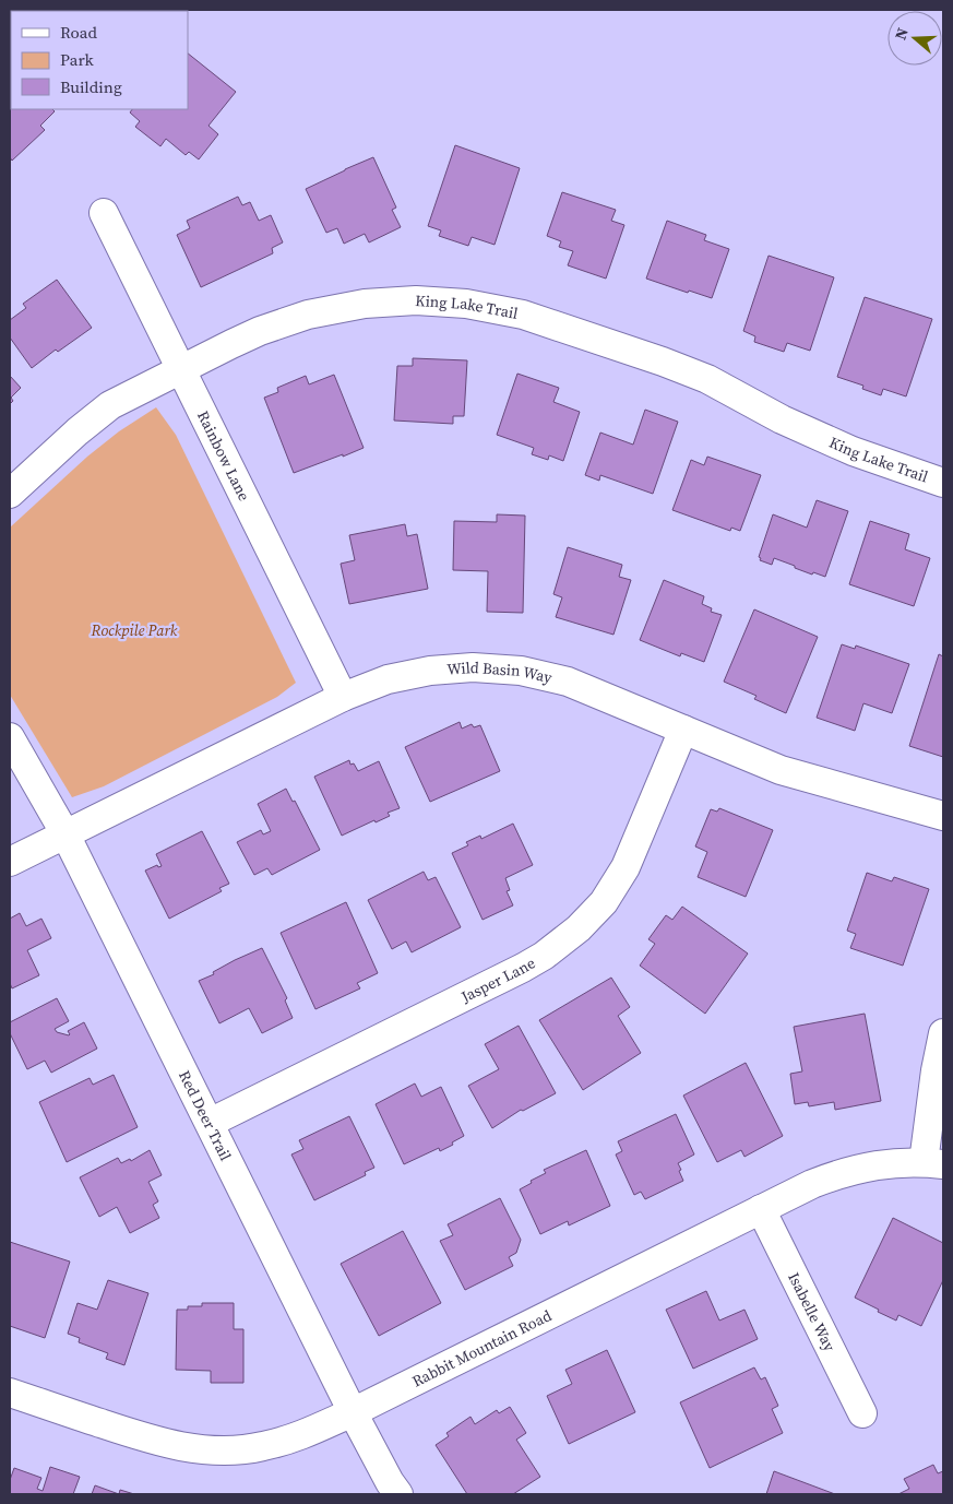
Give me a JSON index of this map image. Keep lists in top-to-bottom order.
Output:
{
  "streets": {
    "street": [
      "King Lake Trail",
      "Rainbow Lane",
      "Wild Basin Way",
      "Jasper Lane",
      "Red Deer Trail",
      "Isabelle Way",
      "Rabbit Mountain Road"
    ]
  },
  "crossings": [
    ["King Lake Trail", "Rainbow Lane"],
    ["Rainbow Lane", "Wild Basin Way"],
    ["Wild Basin Way", "Jasper Lane"],
    ["Wild Basin Way", "Red Deer Trail"],
    ["Jasper Lane", "Red Deer Trail"],
    ["Red Deer Trail", "Rabbit Mountain Road"],
    ["Isabelle Way", "Rabbit Mountain Road"]
  ],
  "parks": ["Rockpile Park"],
  "legend": ["Road", "Park", "Building"],
  "north": "left"
}
